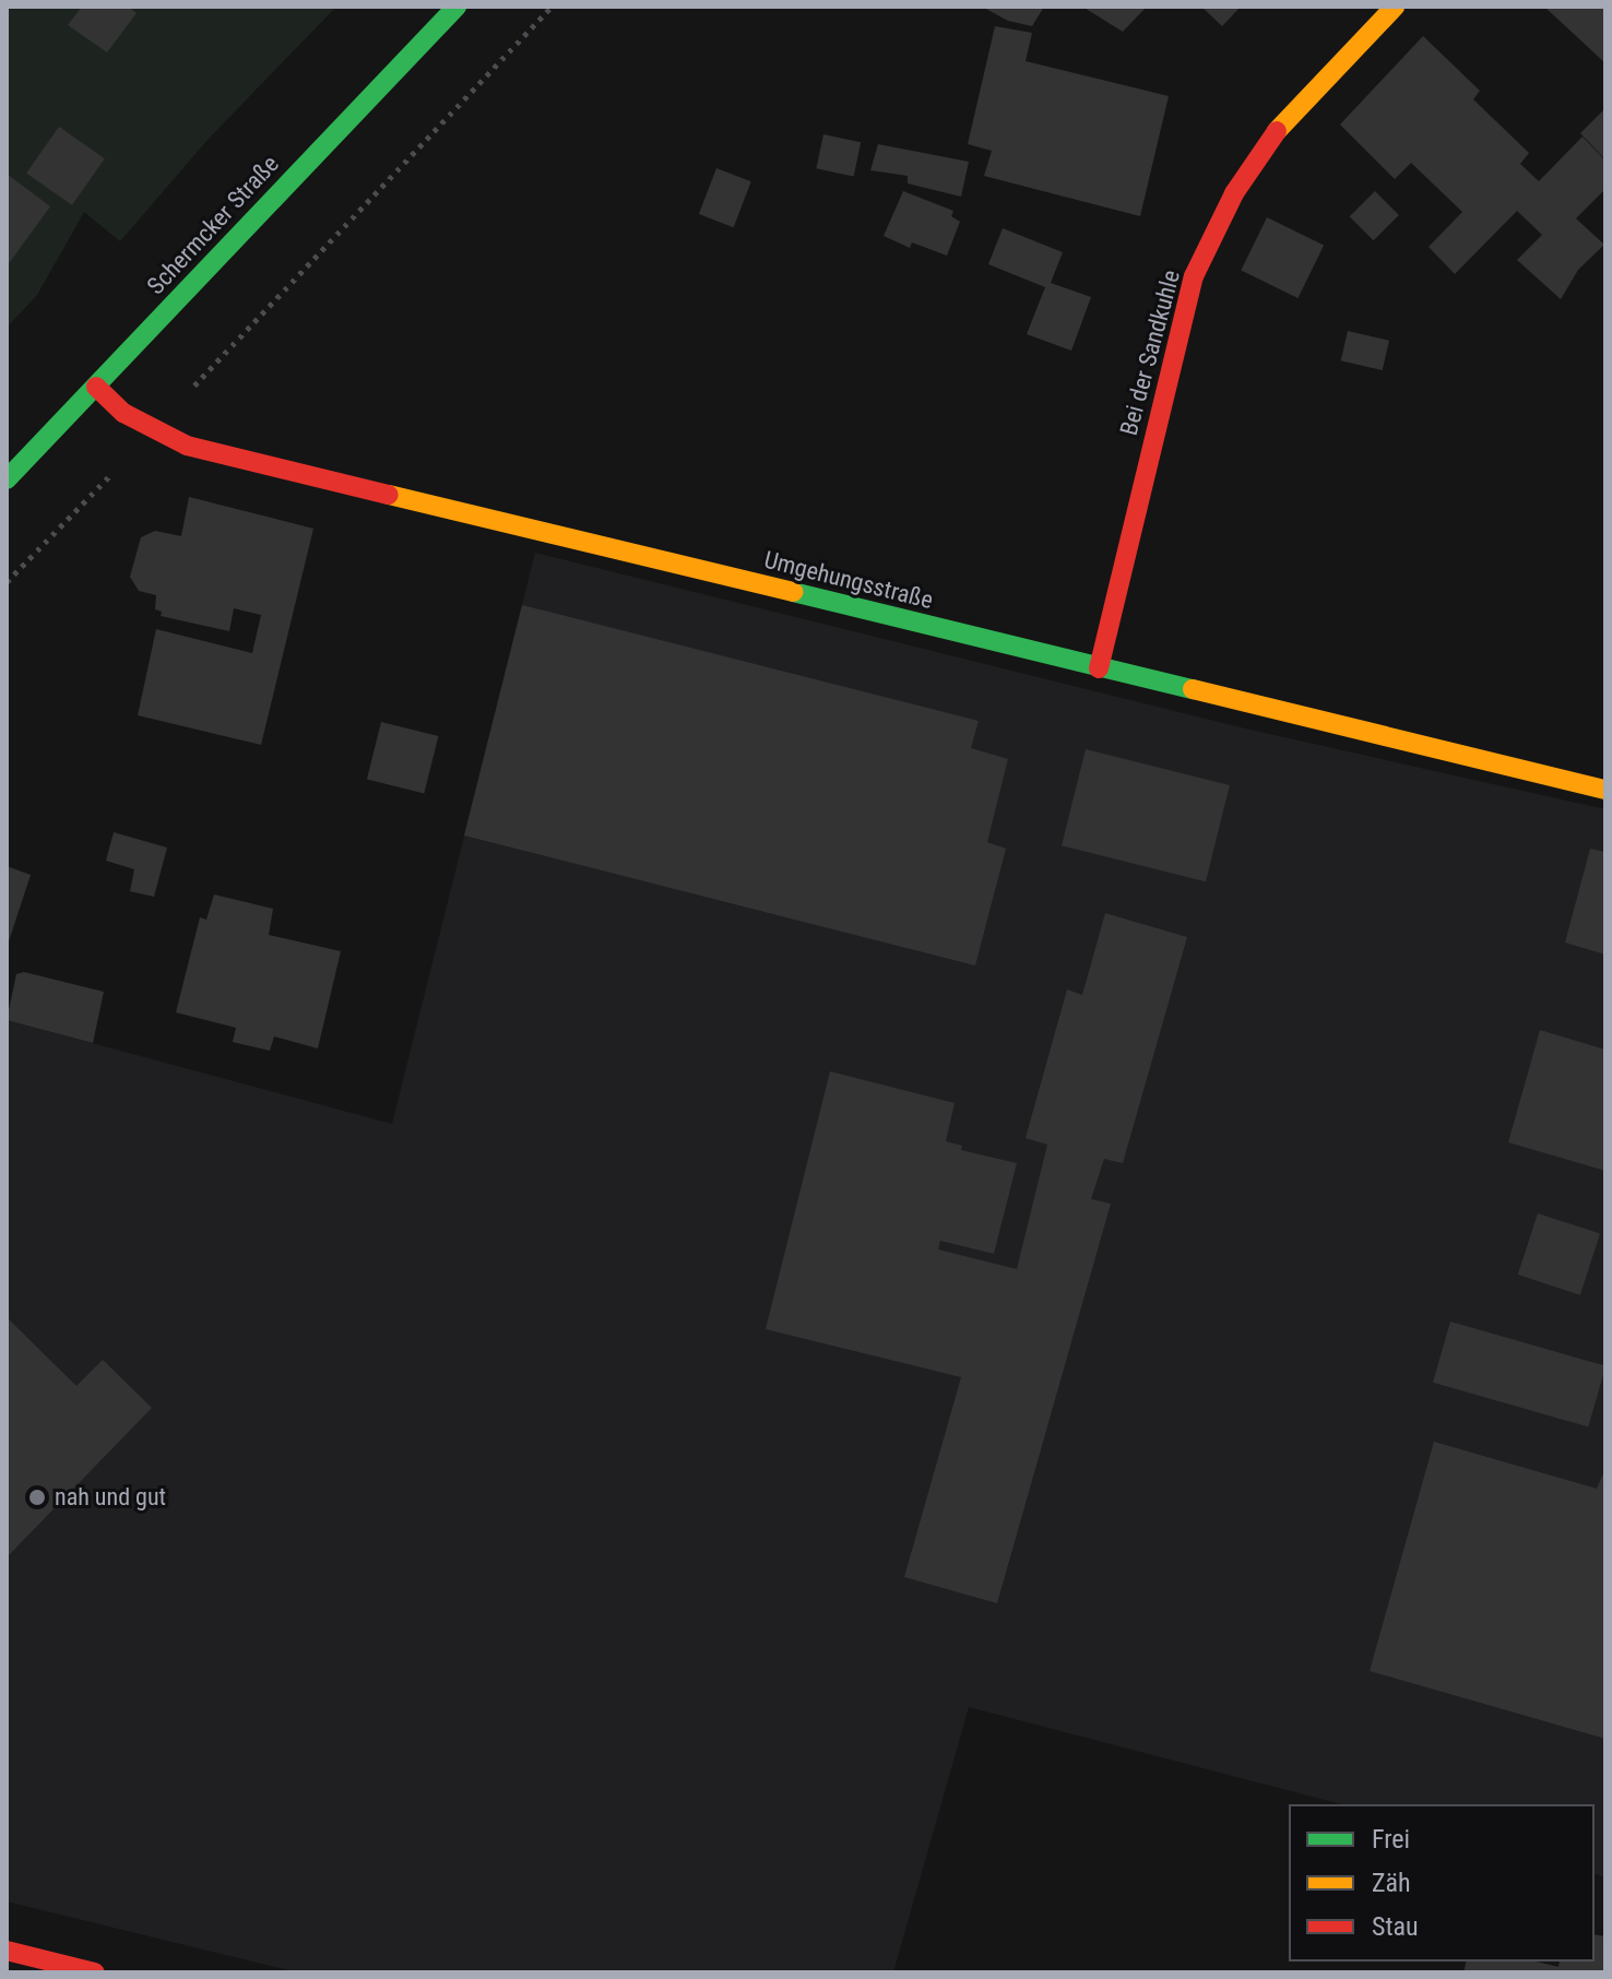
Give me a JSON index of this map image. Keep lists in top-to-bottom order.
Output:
{
  "streets": {
    "street": ["Schermcker Straße", "Bei der Sandkuhle", "Umgehungsstraße"]
  },
  "crossings": [
    ["Schermcker Straße", "Umgehungsstraße"],
    ["Bei der Sandkuhle", "Umgehungsstraße"]
  ],
  "places": ["nah und gut"],
  "legend": ["Frei", "Zäh", "Stau"]
}
